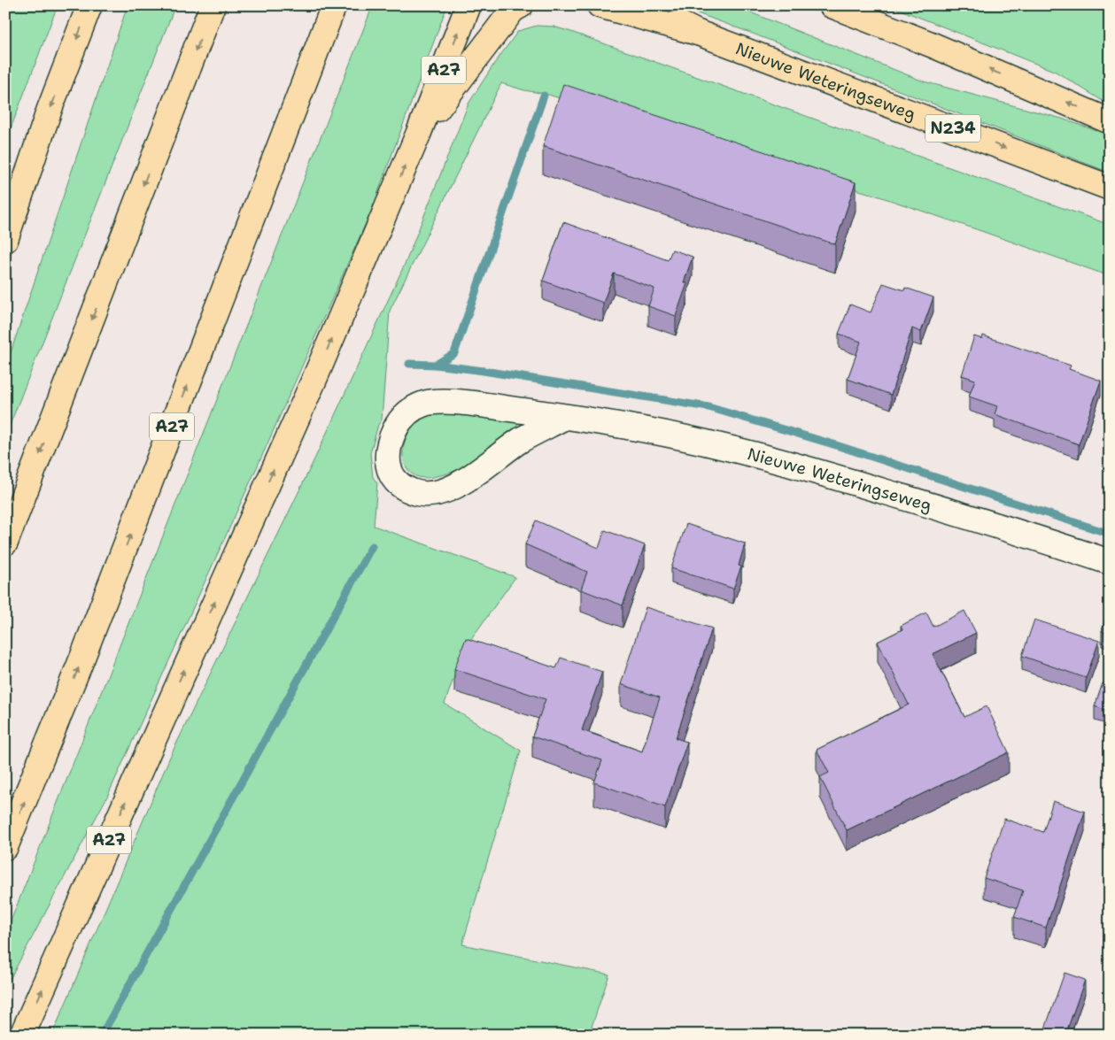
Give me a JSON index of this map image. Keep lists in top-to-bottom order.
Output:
{
  "streets": {
    "main road": ["A27", "Nieuwe Weteringseweg", "N234"]
  }
}
